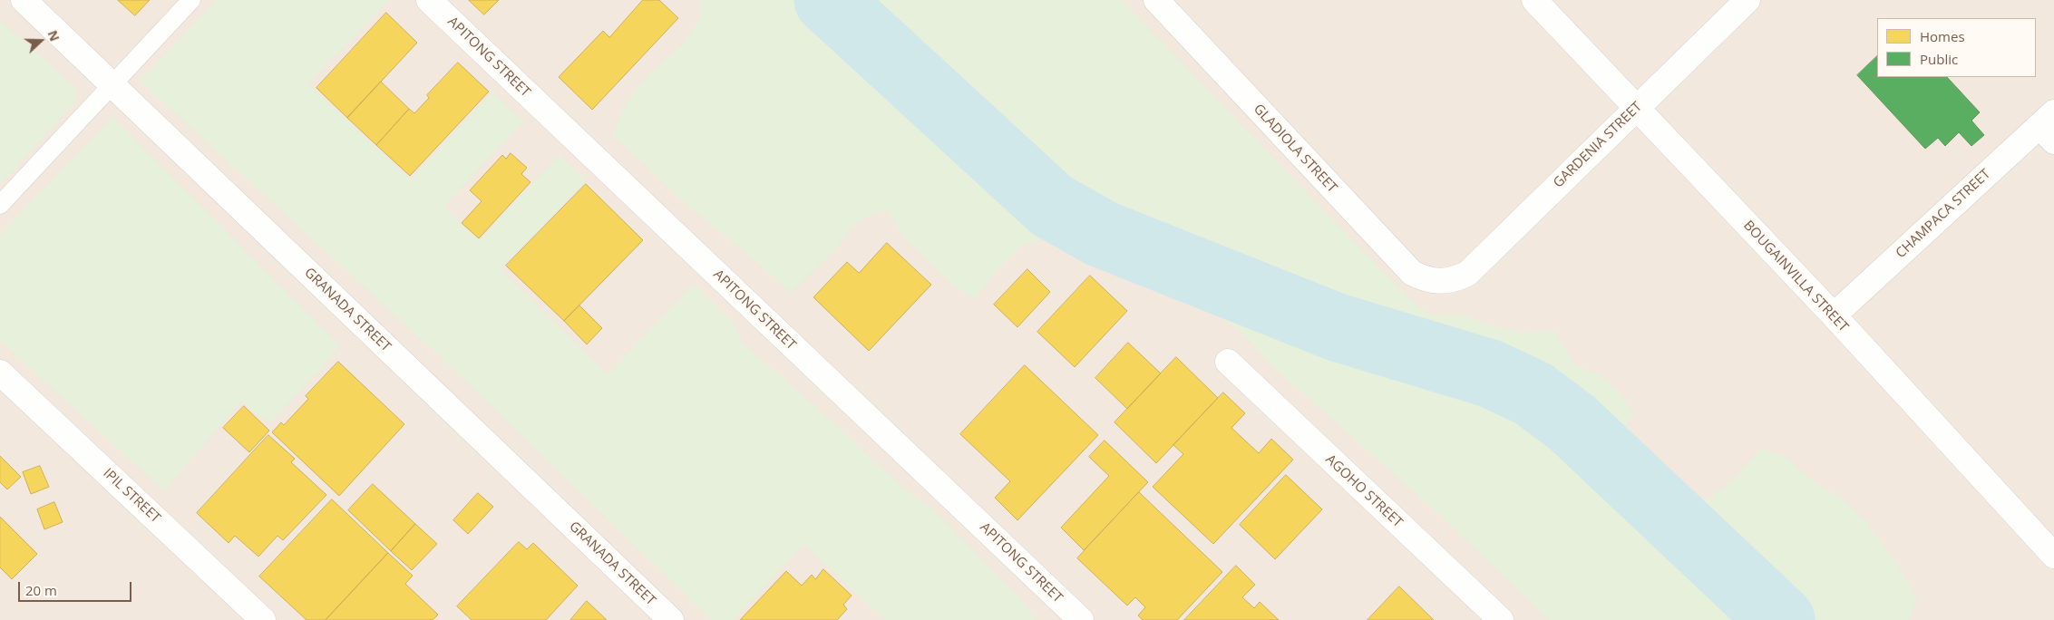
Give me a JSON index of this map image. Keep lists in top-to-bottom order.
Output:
{
  "streets": {
    "street": [
      "APITONG STREET",
      "GARDENIA STREET",
      "GLADIOLA STREET",
      "CHAMPACA STREET",
      "BOUGAINVILLA STREET",
      "GRANADA STREET",
      "AGOHO STREET",
      "IPIL STREET"
    ]
  },
  "crossings": [
    ["GARDENIA STREET", "GLADIOLA STREET"],
    ["GARDENIA STREET", "BOUGAINVILLA STREET"],
    ["CHAMPACA STREET", "BOUGAINVILLA STREET"]
  ],
  "legend": ["Homes", "Public"],
  "scale_bar": "20 m",
  "north": "right"
}
